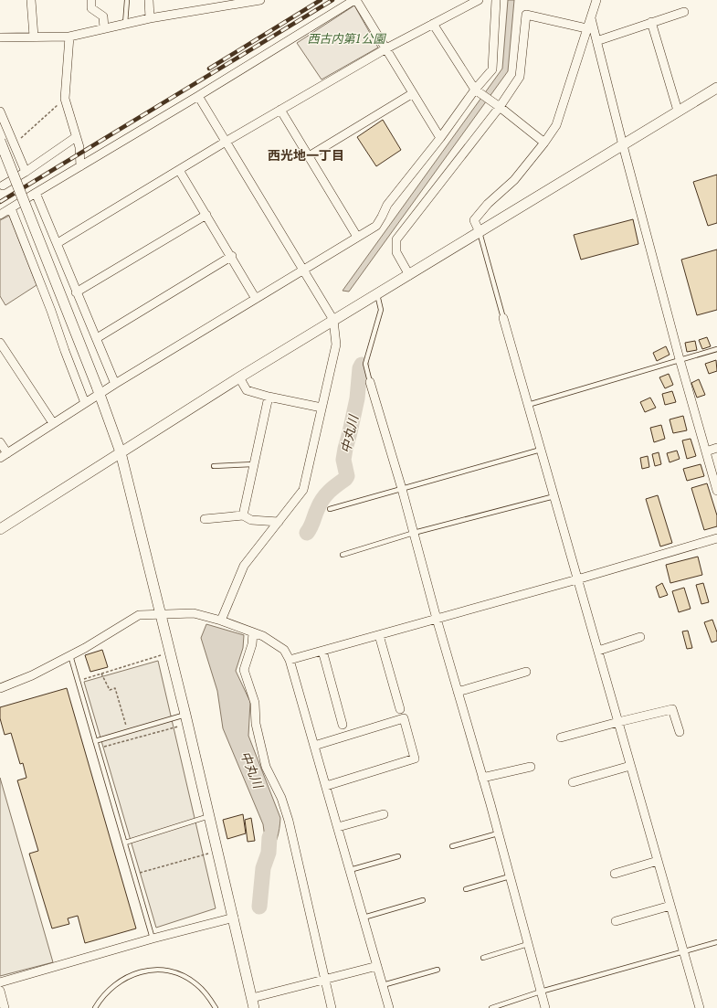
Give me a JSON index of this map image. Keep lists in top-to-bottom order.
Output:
{
  "districts": ["西光地一丁目"],
  "water": ["中丸川"],
  "parks": ["西古内第1公園"]
}
